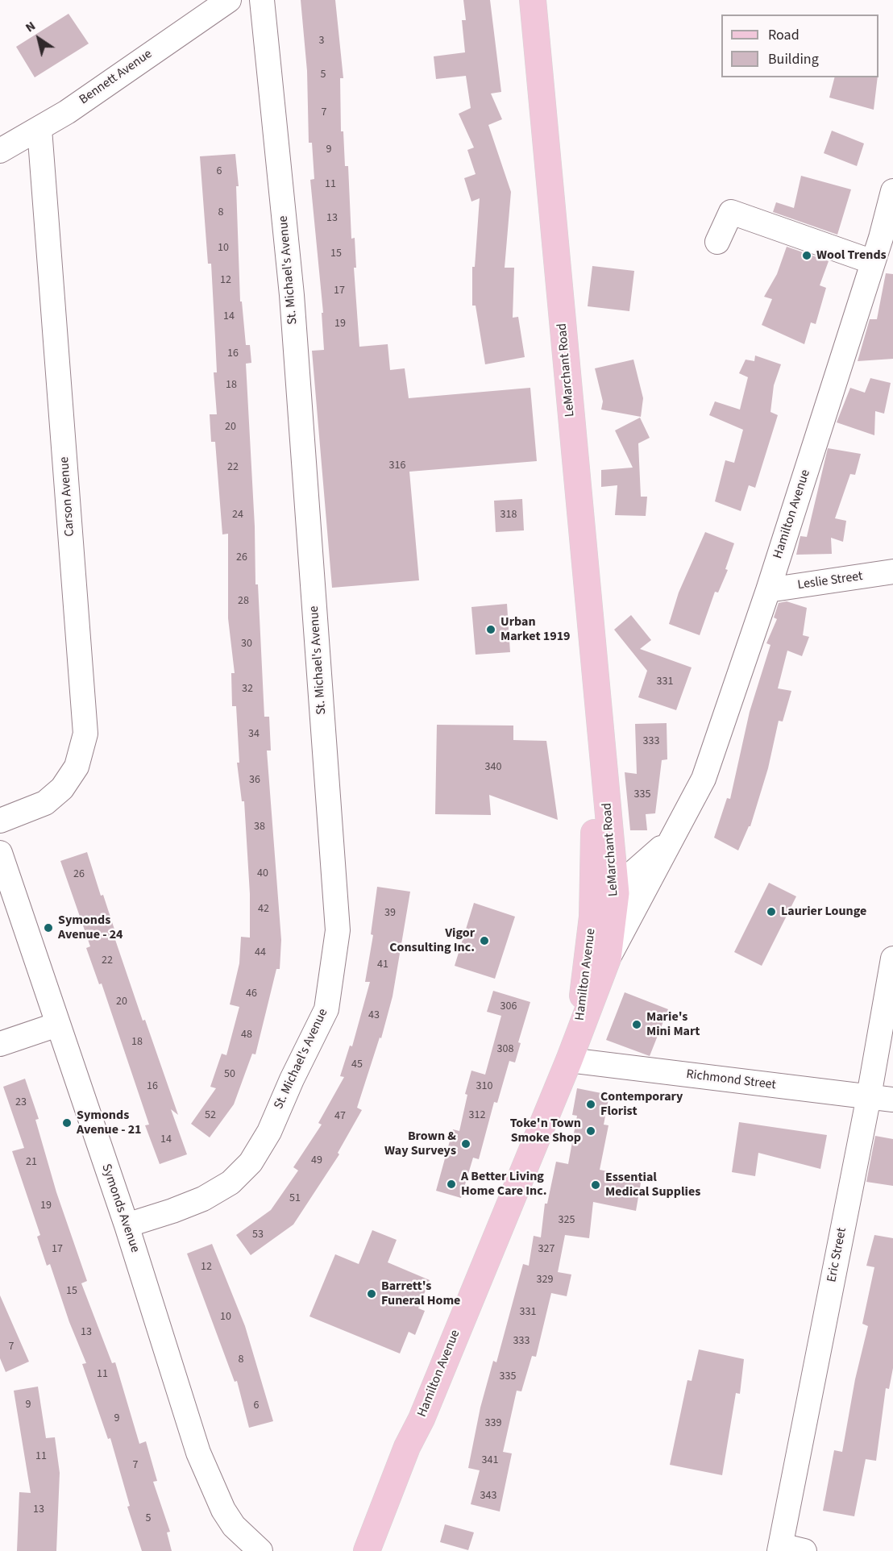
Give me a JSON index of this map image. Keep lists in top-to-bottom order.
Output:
{
  "streets": {
    "main road": ["LeMarchant Road", "Hamilton Avenue"],
    "street": [
      "Bennett Avenue",
      "St. Michael's Avenue",
      "Carson Avenue",
      "Leslie Street",
      "Richmond Street",
      "Symonds Avenue",
      "Eric Street"
    ]
  },
  "crossings": [
    ["Bennett Avenue", "Carson Avenue"],
    ["St. Michael's Avenue", "Symonds Avenue"],
    ["LeMarchant Road", "Hamilton Avenue"],
    ["Hamilton Avenue", "Leslie Street"],
    ["Hamilton Avenue", "Richmond Street"],
    ["Richmond Street", "Eric Street"]
  ],
  "places": [
    "Wool Trends",
    "Urban Market 1919",
    "Laurier Lounge",
    "Symonds Avenue - 24",
    "Vigor Consulting Inc.",
    "Marie's Mini Mart",
    "Contemporary Florist",
    "Symonds Avenue - 21",
    "Toke'n Town Smoke Shop",
    "Brown & Way Surveys",
    "A Better Living Home Care Inc.",
    "Essential Medical Supplies",
    "Barrett's Funeral Home"
  ],
  "house_numbers": [
    "3",
    "5",
    "7",
    "9",
    "6",
    "11",
    "8",
    "13",
    "10",
    "15",
    "12",
    "17",
    "14",
    "19",
    "16",
    "18",
    "20",
    "316",
    "22",
    "24",
    "318",
    "26",
    "28",
    "30",
    "331",
    "32",
    "34",
    "333",
    "340",
    "36",
    "335",
    "38",
    "40",
    "26",
    "42",
    "39",
    "44",
    "22",
    "41",
    "46",
    "20",
    "306",
    "43",
    "48",
    "18",
    "308",
    "45",
    "50",
    "16",
    "310",
    "23",
    "52",
    "312",
    "47",
    "14",
    "49",
    "21",
    "51",
    "19",
    "325",
    "53",
    "17",
    "327",
    "12",
    "329",
    "15",
    "331",
    "10",
    "13",
    "333",
    "7",
    "8",
    "11",
    "335",
    "9",
    "6",
    "9",
    "339",
    "11",
    "341",
    "7",
    "343",
    "13",
    "5"
  ],
  "legend": ["Road", "Building"],
  "north": "top left"
}
